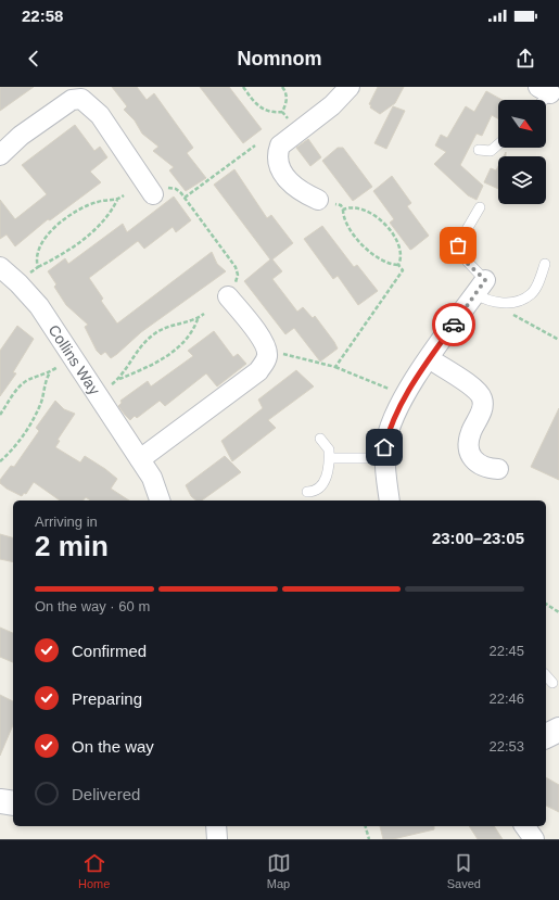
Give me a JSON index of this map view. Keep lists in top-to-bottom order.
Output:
{
  "streets": {
    "street": ["Collins Way"]
  },
  "north": "bottom right",
  "page": {
    "status": "22:58",
    "header": "Nomnom",
    "heading": ["2 min", "Arriving in", "23:00–23:05"],
    "bar": "On the way · 60 m",
    "list": [
      ["Confirmed", "22:45"],
      ["Preparing", "22:46"],
      ["On the way", "22:53"],
      "Delivered"
    ],
    "tabs": ["Home", "Map", "Saved"]
  }
}
